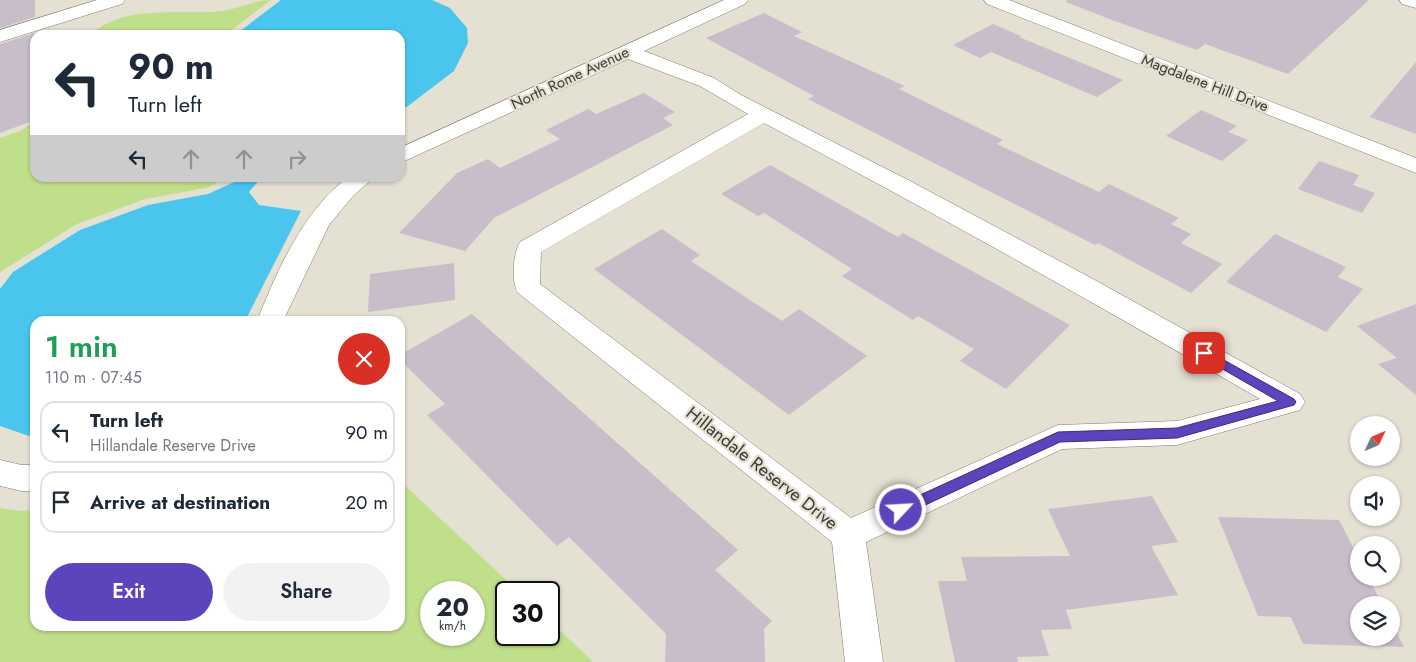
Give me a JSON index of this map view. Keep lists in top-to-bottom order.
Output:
{
  "streets": {
    "street": ["North Rome Avenue", "Magdalene Hill Drive", "Hillandale Reserve Drive"]
  },
  "crossings": [
    ["North Rome Avenue", "Hillandale Reserve Drive"]
  ],
  "north": "top right",
  "page": {
    "turn": ["90 m", "Turn left"],
    "heading": ["1 min", "110 m · 07:45"],
    "list": [
      {
        "name": "Turn left",
        "note": "Hillandale Reserve Drive",
        "value": "90 m"
      },
      {
        "name": "Arrive at destination",
        "value": "20 m"
      }
    ],
    "buttons": ["Exit", "Share"],
    "speed": "20 km/h",
    "limit": "30"
  }
}
